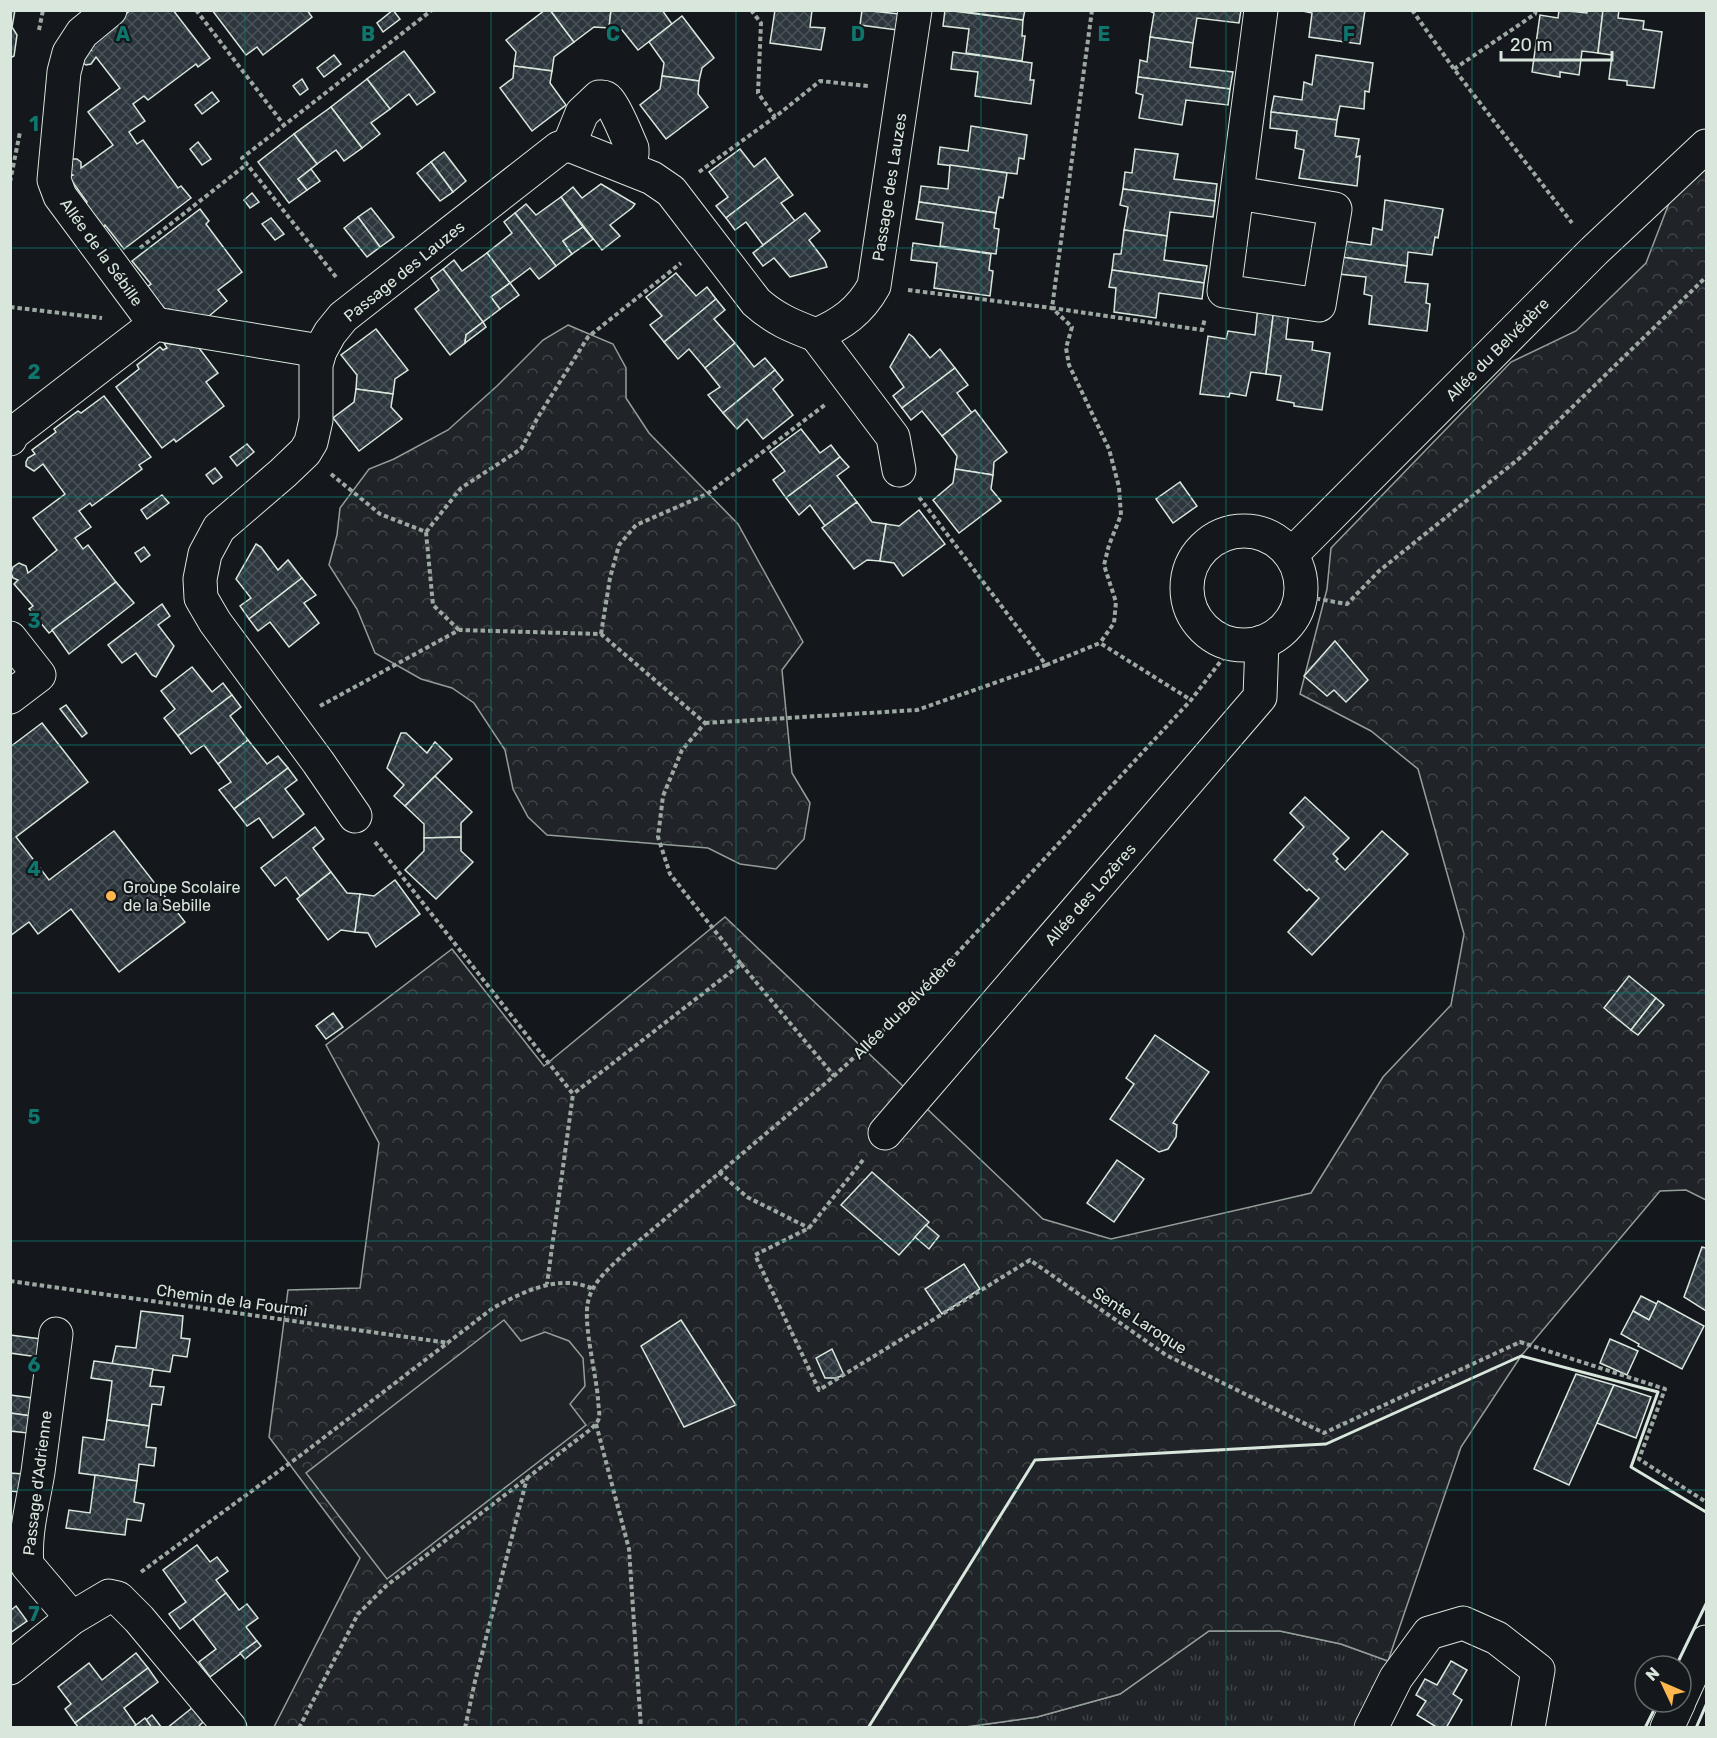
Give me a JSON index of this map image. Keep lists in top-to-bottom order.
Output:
{
  "streets": {
    "street": [
      "Passage des Lauzes",
      "Allée de la Sébille",
      "Allée du Belvédère",
      "Allée des Lozères",
      "Passage d'Adrienne"
    ],
    "path": ["Chemin de la Fourmi", "Sente Laroque"]
  },
  "crossings": [
    ["Allée du Belvédère", "Allée des Lozères"],
    ["Allée des Lozères", "Sente Laroque"]
  ],
  "places": ["Groupe Scolaire de la Sebille"],
  "scale_bar": "20 m",
  "north": "top left",
  "grid": {
    "columns": [
      "A",
      "B",
      "C",
      "D",
      "E",
      "F"
    ],
    "rows": [
      "1",
      "2",
      "3",
      "4",
      "5",
      "6",
      "7"
    ]
  }
}
